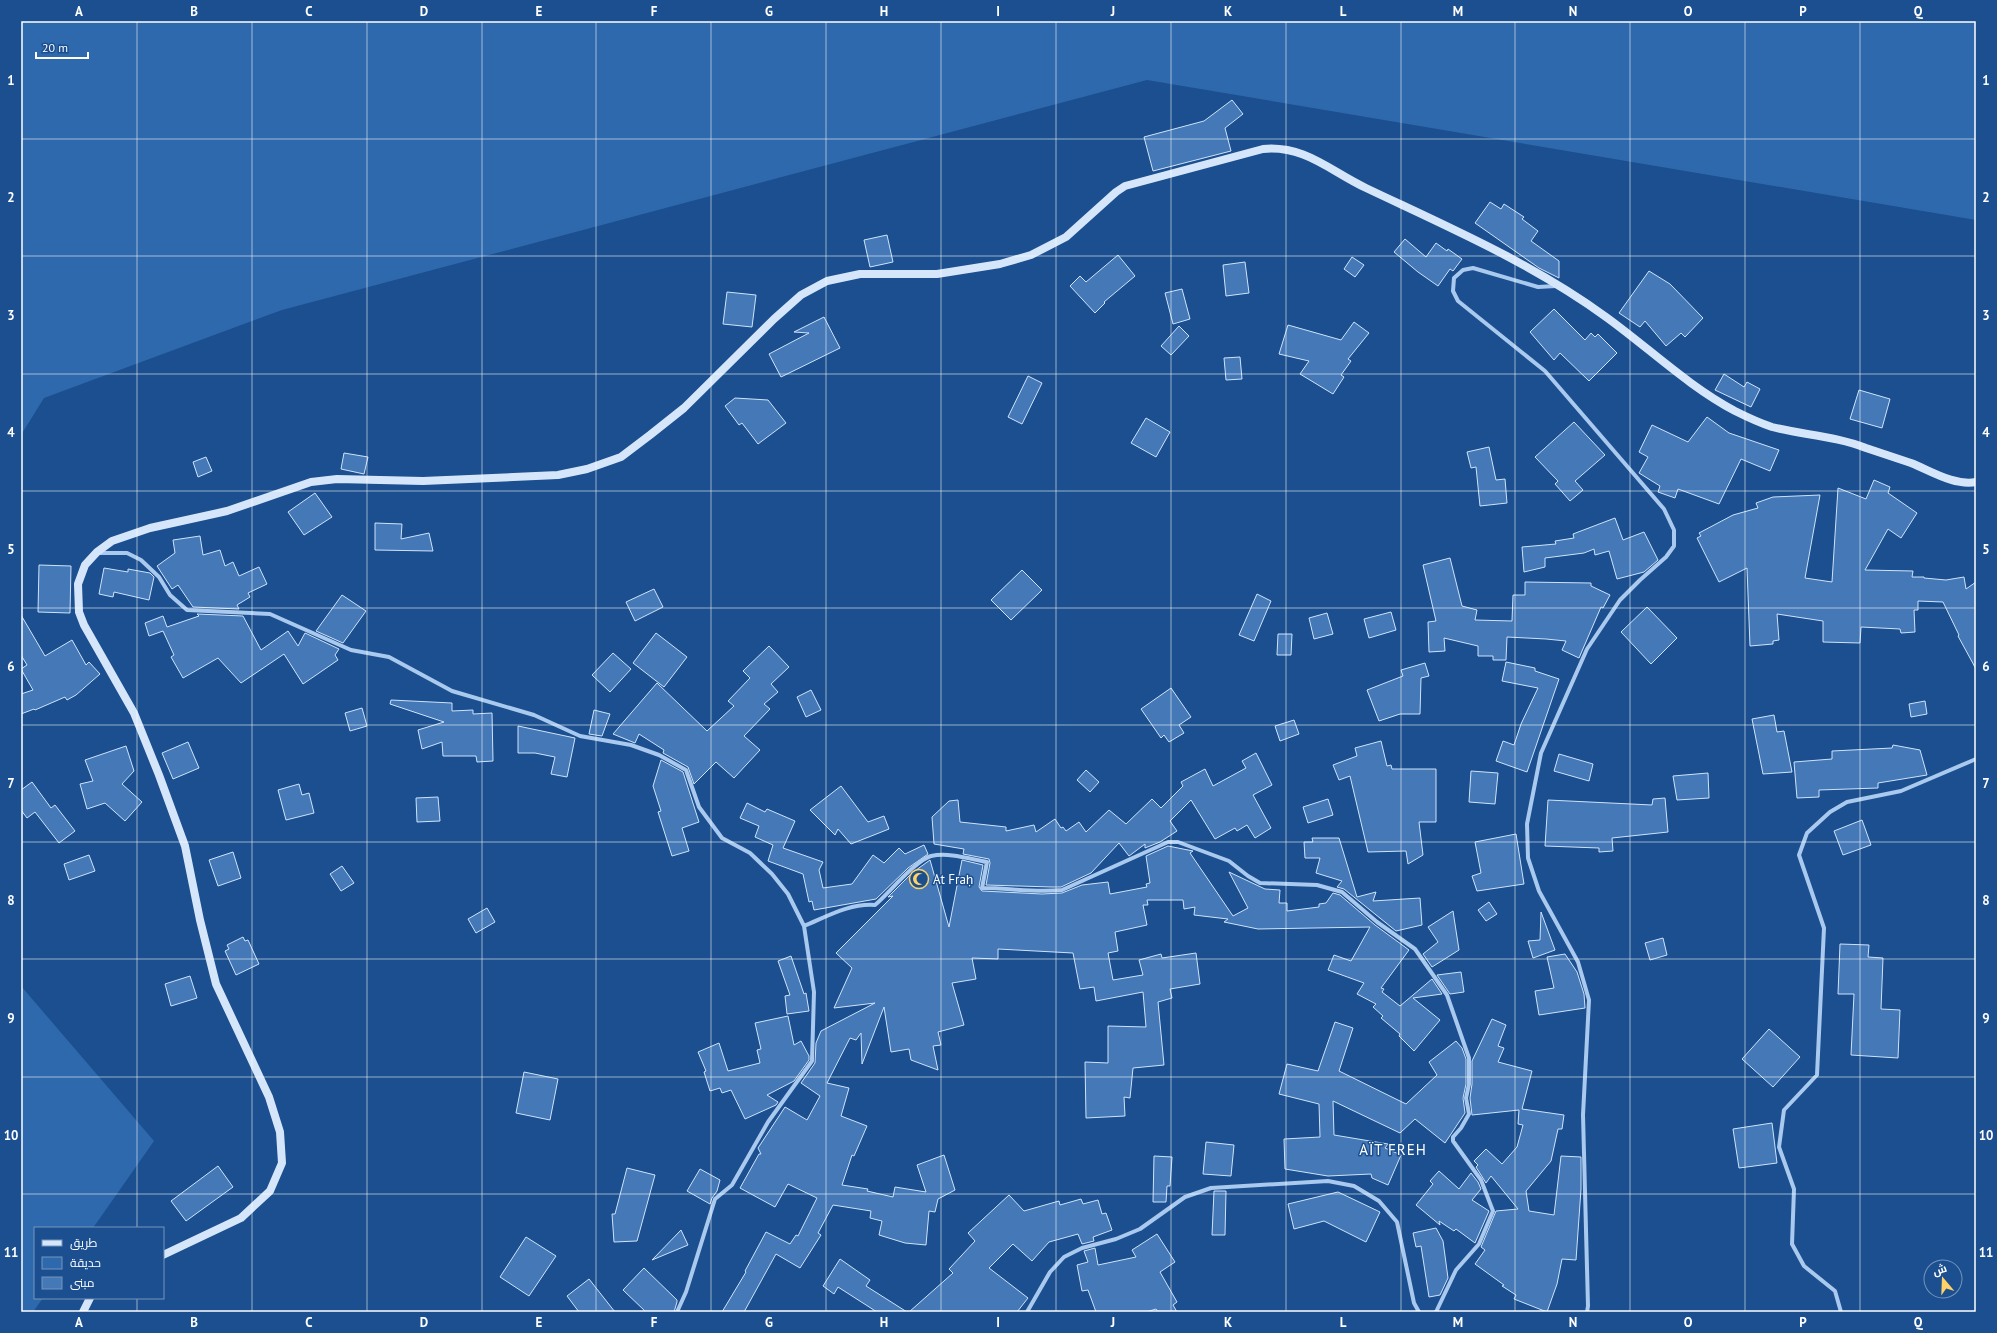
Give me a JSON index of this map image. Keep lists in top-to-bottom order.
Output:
{
  "districts": ["AÏT FREH"],
  "places": {
    "mosque": ["At Fraḥ"]
  },
  "legend": ["طريق", "حديقة", "مبنى"],
  "scale_bar": "20 m",
  "north": "top",
  "grid": {
    "columns": [
      "A",
      "B",
      "C",
      "D",
      "E",
      "F",
      "G",
      "H",
      "I",
      "J",
      "K",
      "L",
      "M",
      "N",
      "O",
      "P",
      "Q"
    ],
    "rows": [
      "1",
      "2",
      "3",
      "4",
      "5",
      "6",
      "7",
      "8",
      "9",
      "10",
      "11"
    ]
  }
}
